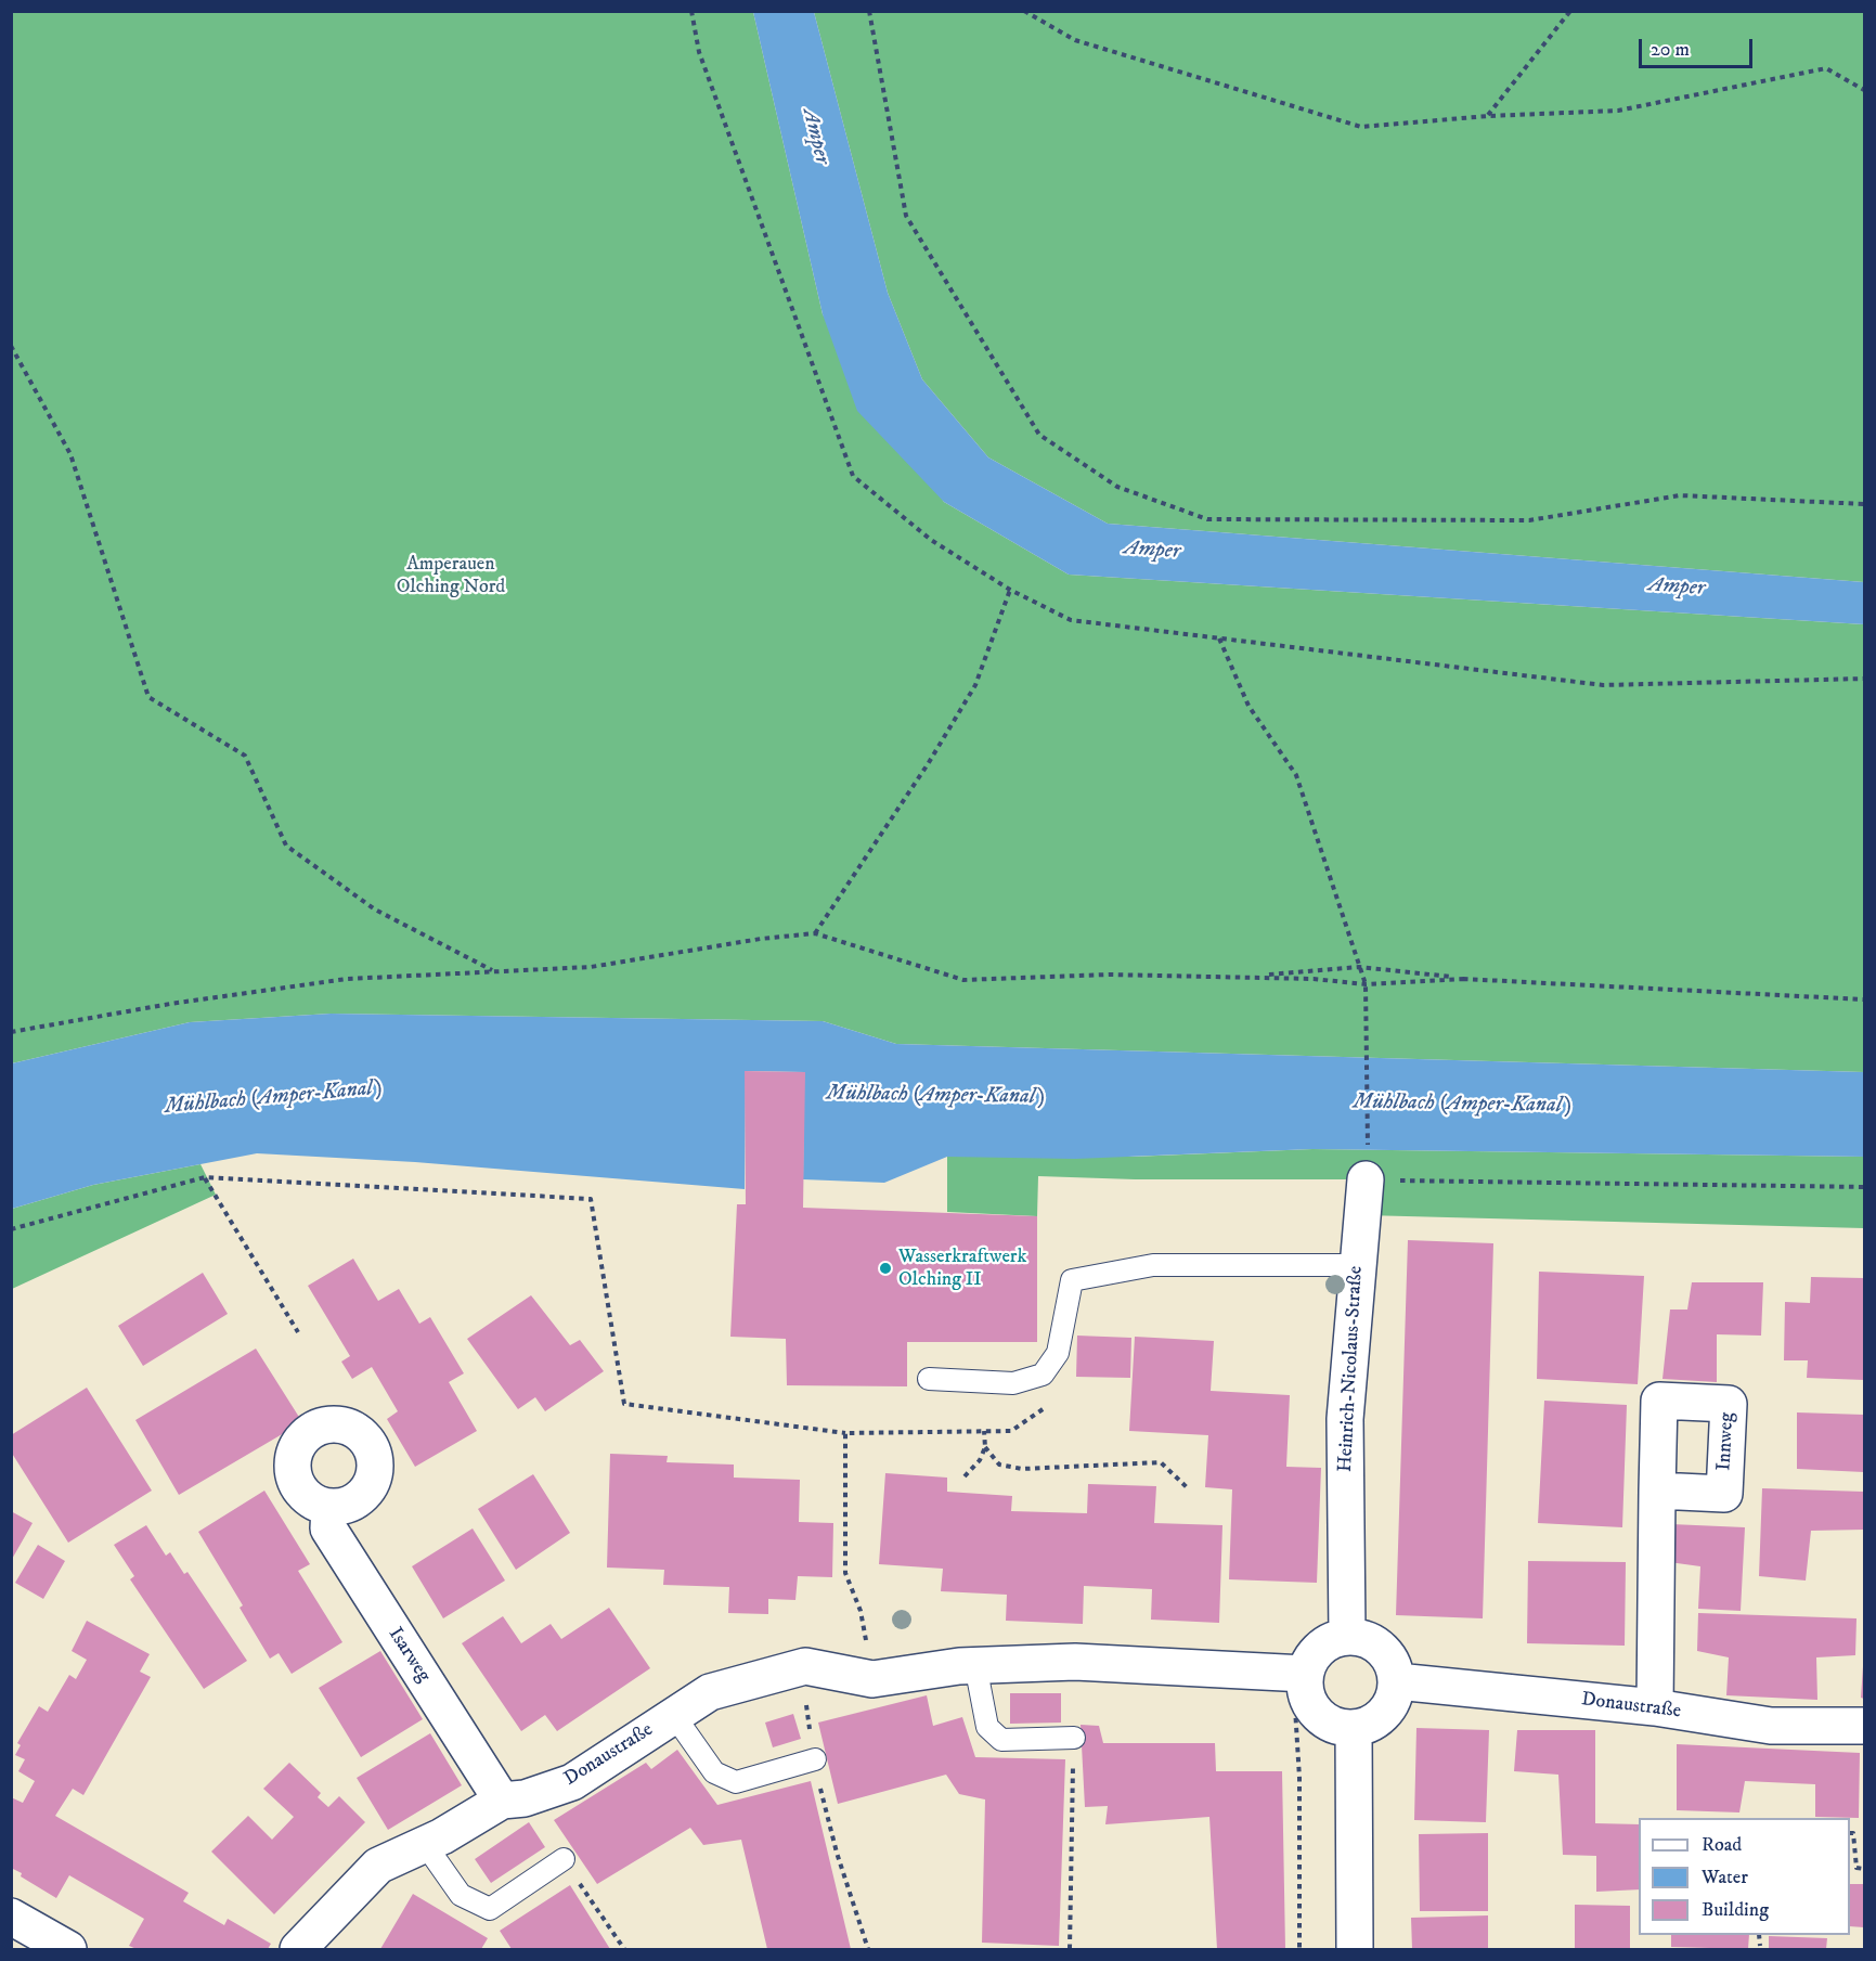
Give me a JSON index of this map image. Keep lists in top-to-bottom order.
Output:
{
  "streets": {
    "street": ["Heinrich-Nicolaus-Straße", "Isarweg", "Donaustraße"]
  },
  "crossings": [
    ["Heinrich-Nicolaus-Straße", "Donaustraße"],
    ["Isarweg", "Donaustraße"]
  ],
  "water": ["Amper", "Mühlbach (Amper-Kanal)"],
  "parks": ["Amperauen Olching Nord"],
  "places": ["Wasserkraftwerk Olching II"],
  "legend": ["Road", "Water", "Building"],
  "scale_bar": "20 m"
}
